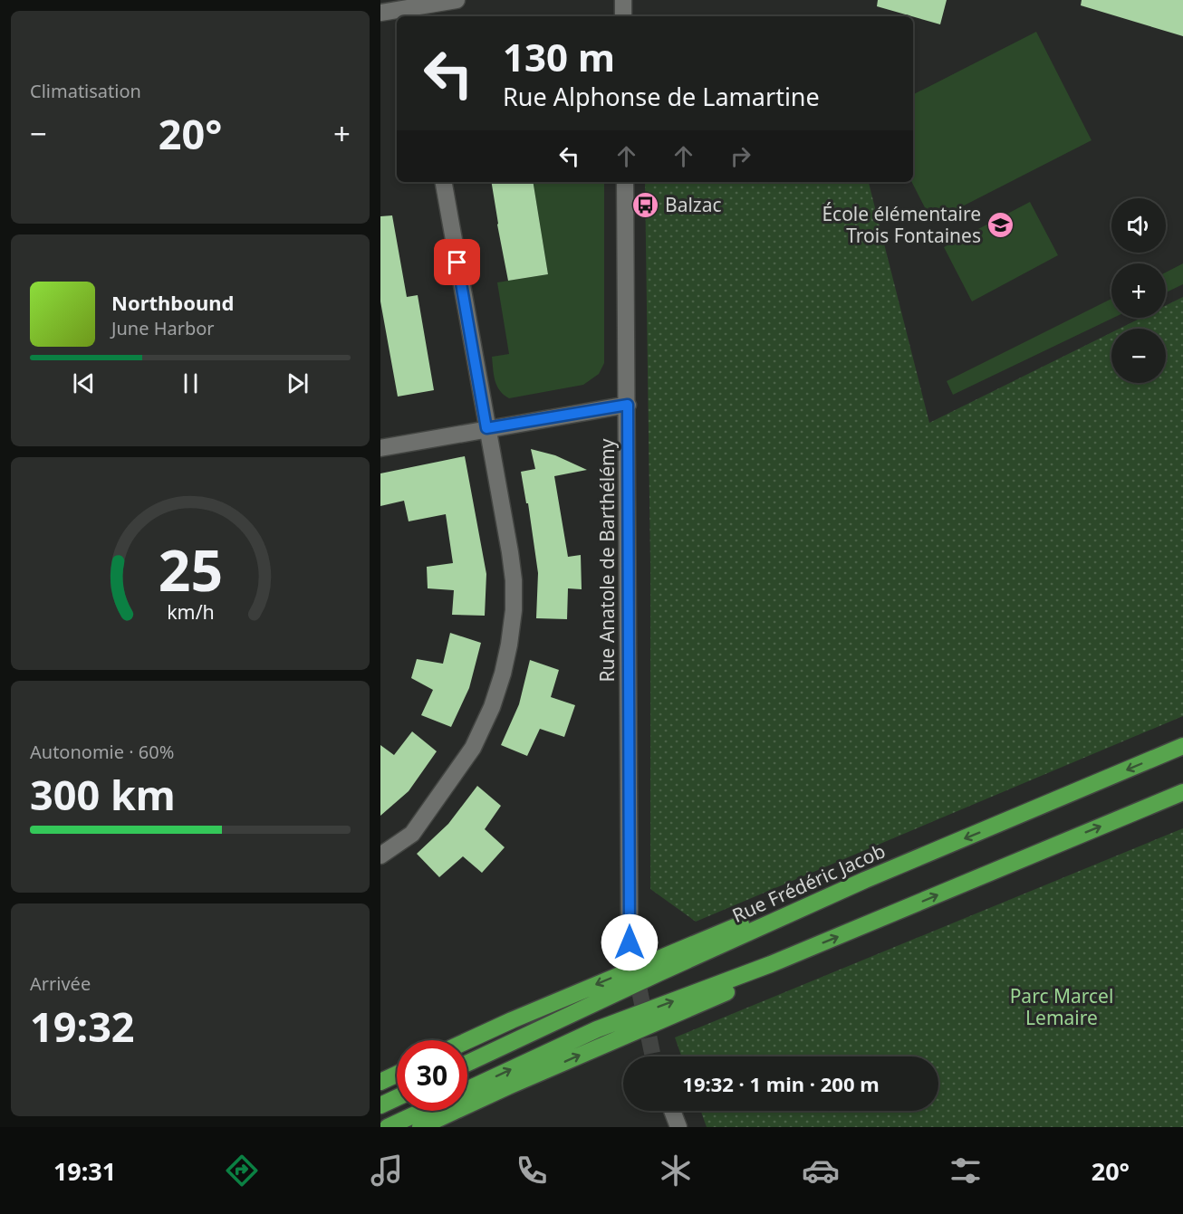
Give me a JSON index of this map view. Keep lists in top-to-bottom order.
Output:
{
  "streets": {
    "highway": ["Rue Frédéric Jacob"],
    "street": ["Rue Anatole de Barthélémy"]
  },
  "parks": ["Parc Marcel Lemaire"],
  "places": {
    "bus stop": ["Balzac"],
    "school or university": ["École élémentaire Trois Fontaines"]
  },
  "page": {
    "tile": [
      "Climatisation",
      ["Autonomie · 60%", "300 km"],
      ["Arrivée", "19:32"]
    ],
    "turn": ["130 m", "Rue Alphonse de Lamartine"],
    "heat": ["−", "20°", "+"],
    "map_buttons": ["+", "−"],
    "song": ["Northbound", "June Harbor"],
    "limit": "30",
    "trip": "19:32 · 1 min · 200 m",
    "tabs": ["19:31", "20°"],
    "gauge": ["25", "km/h"]
  }
}
